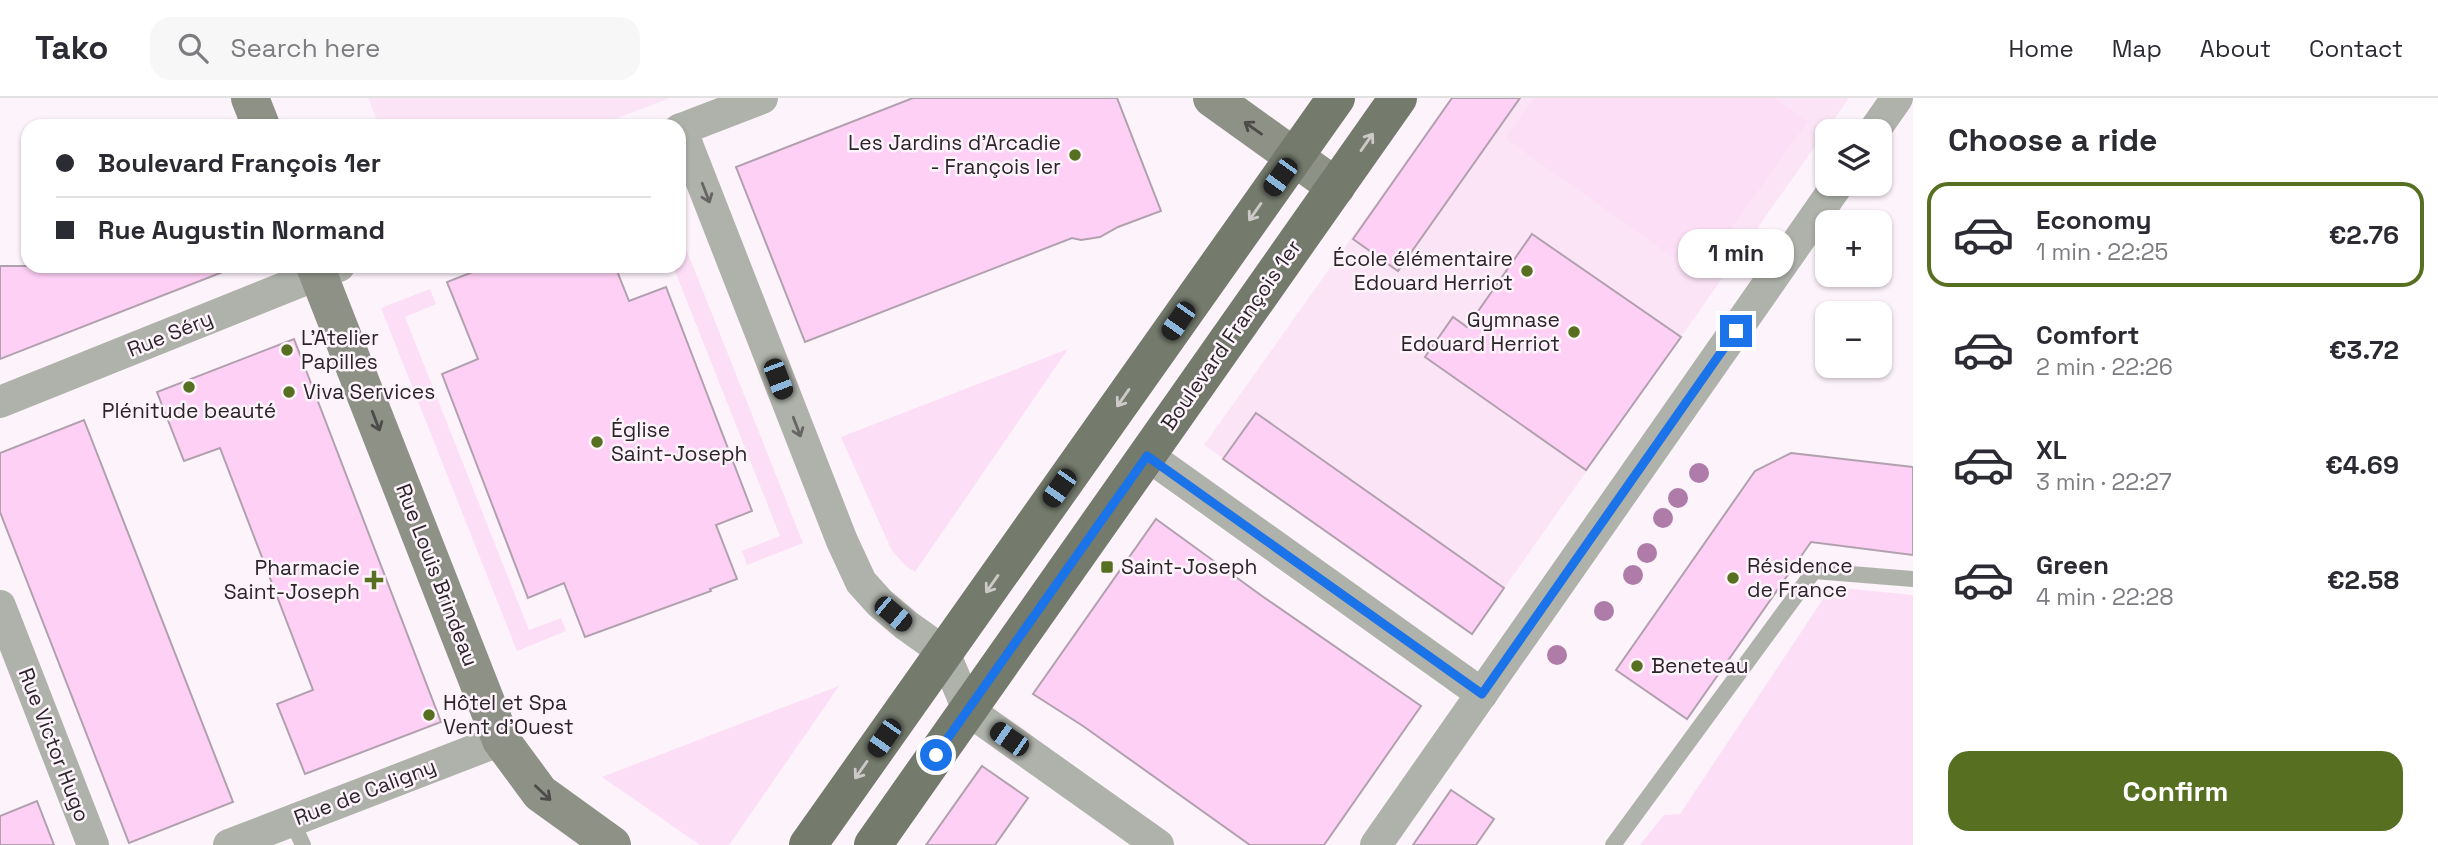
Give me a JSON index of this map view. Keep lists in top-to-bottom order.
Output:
{
  "streets": {
    "main road": ["Boulevard François 1er", "Rue Louis Brindeau"],
    "street": ["Rue Séry", "Rue Victor Hugo", "Rue de Caligny"]
  },
  "crossings": [
    ["Rue Louis Brindeau", "Rue de Caligny"]
  ],
  "one_way": ["Rue Louis Brindeau"],
  "places": {
    "other": [
      "Les Jardins d'Arcadie - François Ier",
      "École élémentaire Edouard Herriot",
      "Gymnase Edouard Herriot",
      "L'Atelier Papilles",
      "Plénitude beauté",
      "Viva Services",
      "Église Saint-Joseph",
      "Résidence de France",
      "Beneteau",
      "Hôtel et Spa Vent d'Ouest"
    ],
    "transit": ["Saint-Joseph"],
    "health": ["Pharmacie Saint-Joseph"]
  },
  "page": {
    "header": "Tako",
    "search": "Search here",
    "nav": [
      "Home",
      "Map",
      "About",
      "Contact"
    ],
    "heading": "Choose a ride",
    "map_buttons": ["+", "−"],
    "banner": ["Boulevard François 1er", "Rue Augustin Normand"],
    "list": [
      {
        "name": "Economy",
        "note": "1 min · 22:25",
        "value": "€2.76"
      },
      {
        "name": "Comfort",
        "note": "2 min · 22:26",
        "value": "€3.72"
      },
      {
        "name": "XL",
        "note": "3 min · 22:27",
        "value": "€4.69"
      },
      {
        "name": "Green",
        "note": "4 min · 22:28",
        "value": "€2.58"
      }
    ],
    "bubble": "1 min",
    "buttons": "Confirm"
  }
}
